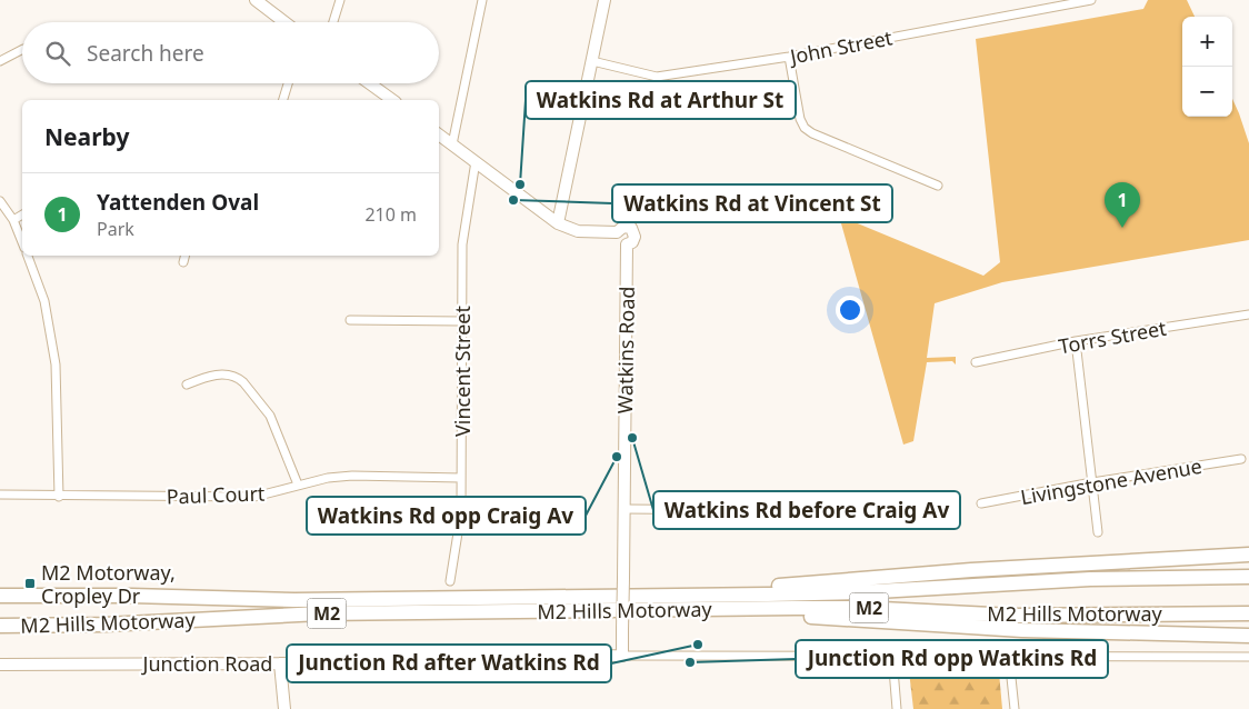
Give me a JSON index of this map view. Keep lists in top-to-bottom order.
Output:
{
  "streets": {
    "highway": ["M2", "M2 Hills Motorway"],
    "street": [
      "John Street",
      "Torrs Street",
      "Watkins Road",
      "Vincent Street",
      "Livingstone Avenue",
      "Paul Court",
      "Junction Road"
    ]
  },
  "crossings": [
    ["Watkins Road", "Junction Road"],
    ["Vincent Street", "Paul Court"]
  ],
  "places": {
    "other": [
      "Watkins Rd at Arthur St",
      "Watkins Rd at Vincent St",
      "Watkins Rd before Craig Av",
      "Watkins Rd opp Craig Av",
      "Junction Rd after Watkins Rd",
      "Junction Rd opp Watkins Rd"
    ],
    "transit": ["M2 Motorway, Cropley Dr"]
  },
  "page": {
    "map_buttons": ["+", "−"],
    "search": "Search here",
    "heading": "Nearby",
    "list": [
      {
        "mark": "1",
        "name": "Yattenden Oval",
        "note": "Park",
        "value": "210 m"
      }
    ],
    "pins": "1"
  }
}
